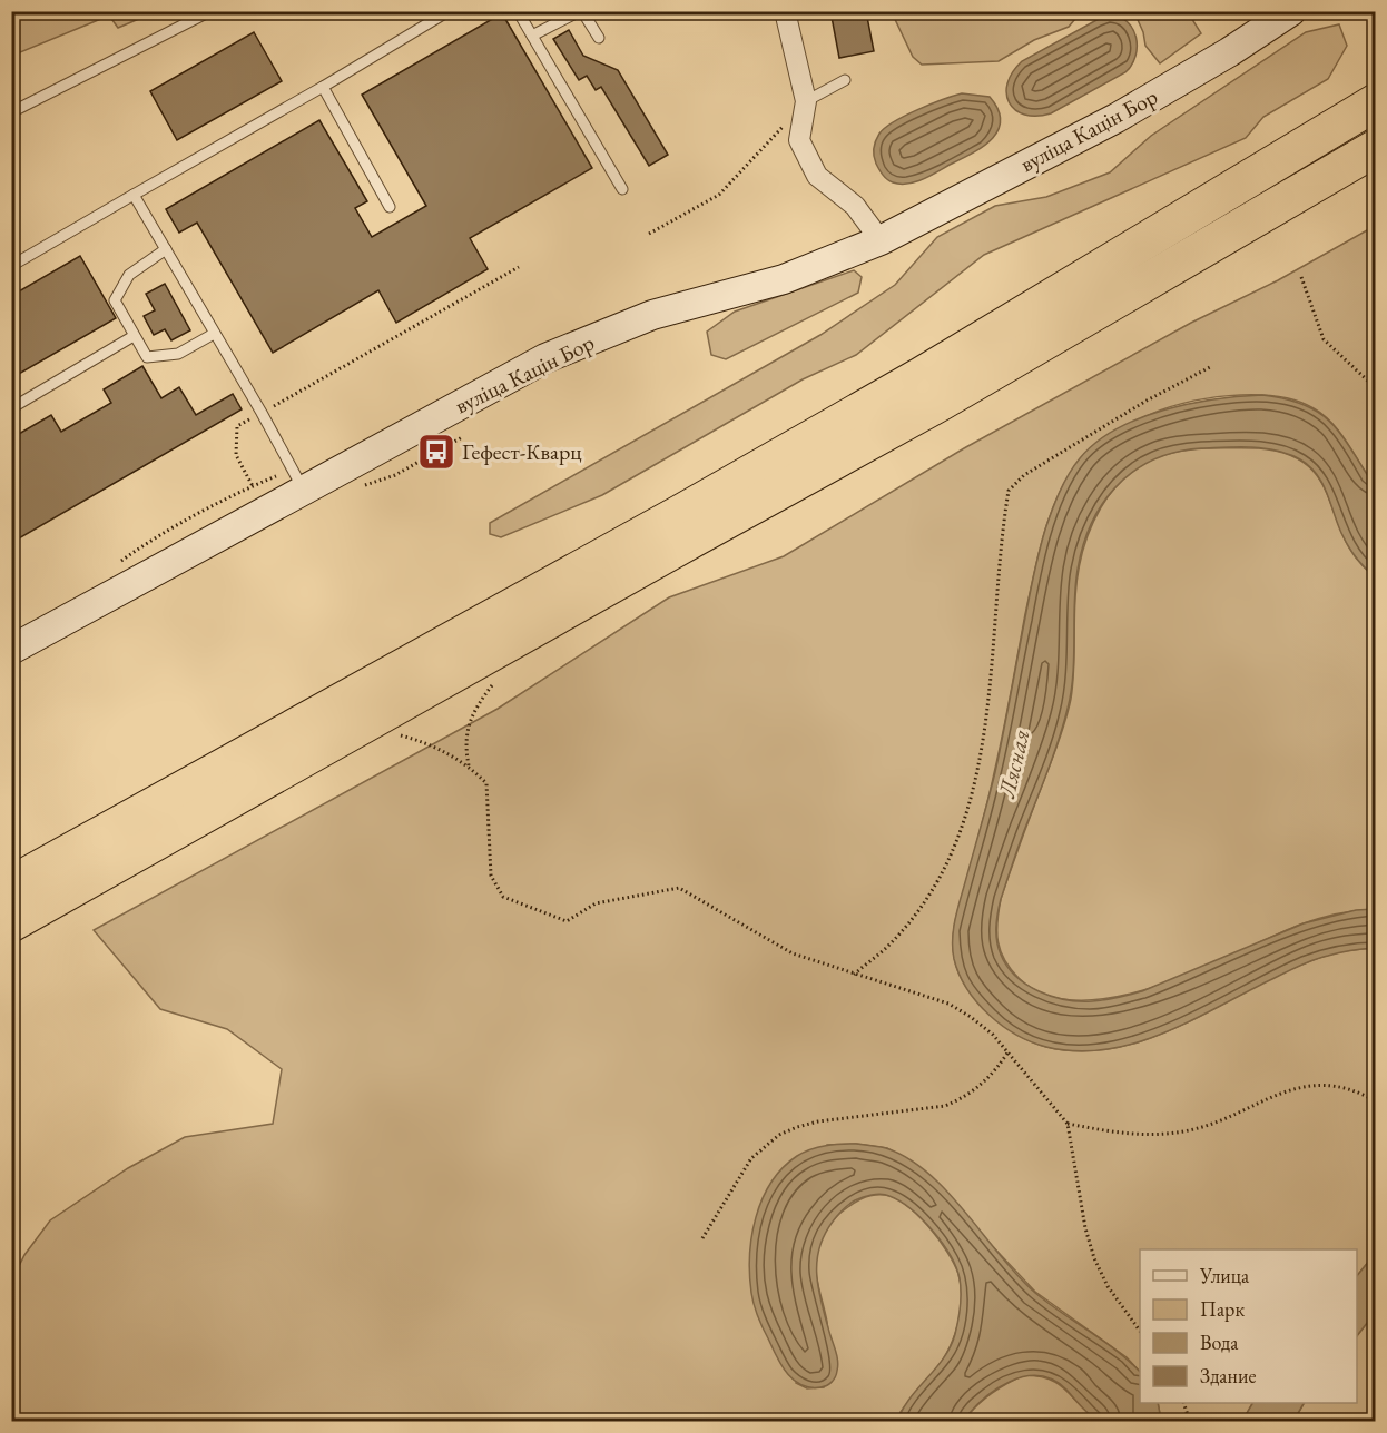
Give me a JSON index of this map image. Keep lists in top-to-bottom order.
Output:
{
  "streets": {
    "main road": ["вуліца Кацін Бор"]
  },
  "water": ["Лясная"],
  "places": {
    "bus stop": ["Гефест-Кварц"]
  },
  "legend": [
    "Улица",
    "Парк",
    "Вода",
    "Здание"
  ]
}
